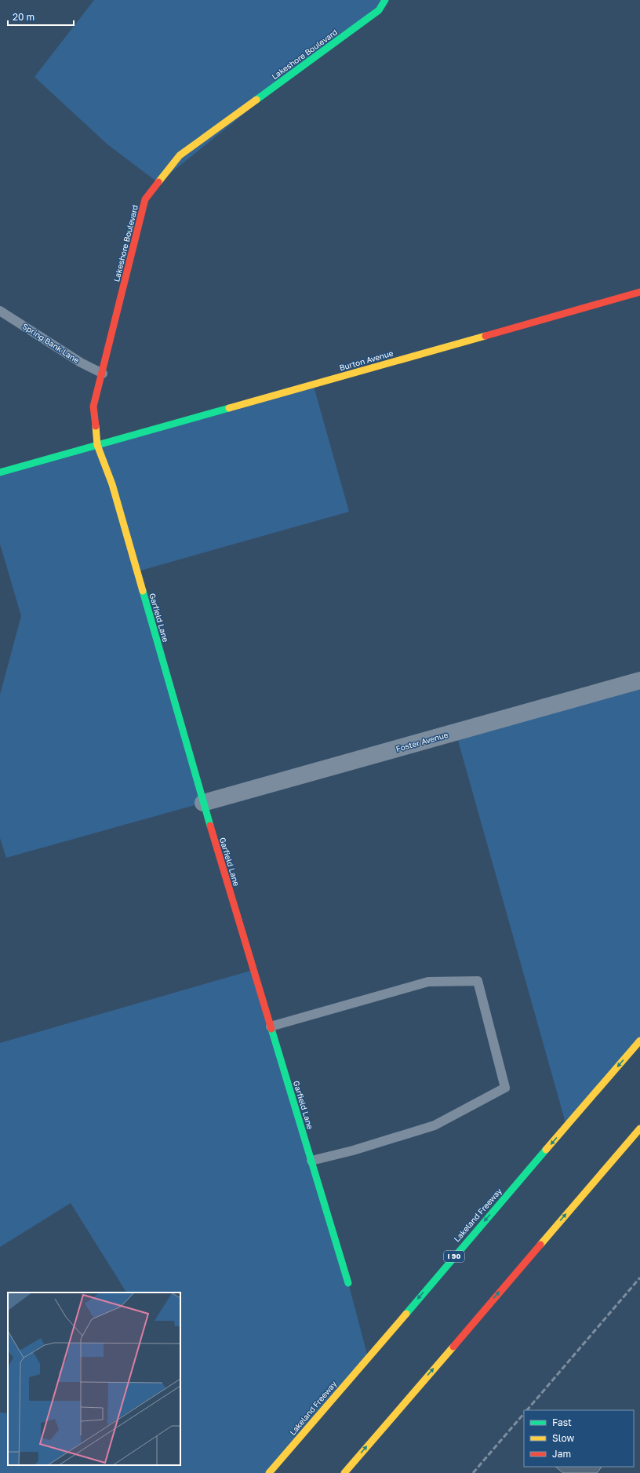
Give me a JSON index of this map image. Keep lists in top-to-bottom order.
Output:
{
  "streets": {
    "main road": [
      "Lakeshore Boulevard",
      "Burton Avenue",
      "Garfield Lane",
      "Lakeland Freeway",
      "I 90"
    ],
    "street": ["Foster Avenue"],
    "lane": ["Spring Bank Lane"]
  },
  "crossings": [
    ["Lakeshore Boulevard", "Spring Bank Lane"],
    ["Lakeshore Boulevard", "Burton Avenue"],
    ["Lakeshore Boulevard", "Garfield Lane"],
    ["Burton Avenue", "Garfield Lane"],
    ["Garfield Lane", "Foster Avenue"]
  ],
  "legend": ["Fast", "Slow", "Jam"],
  "scale_bar": "20 m"
}
